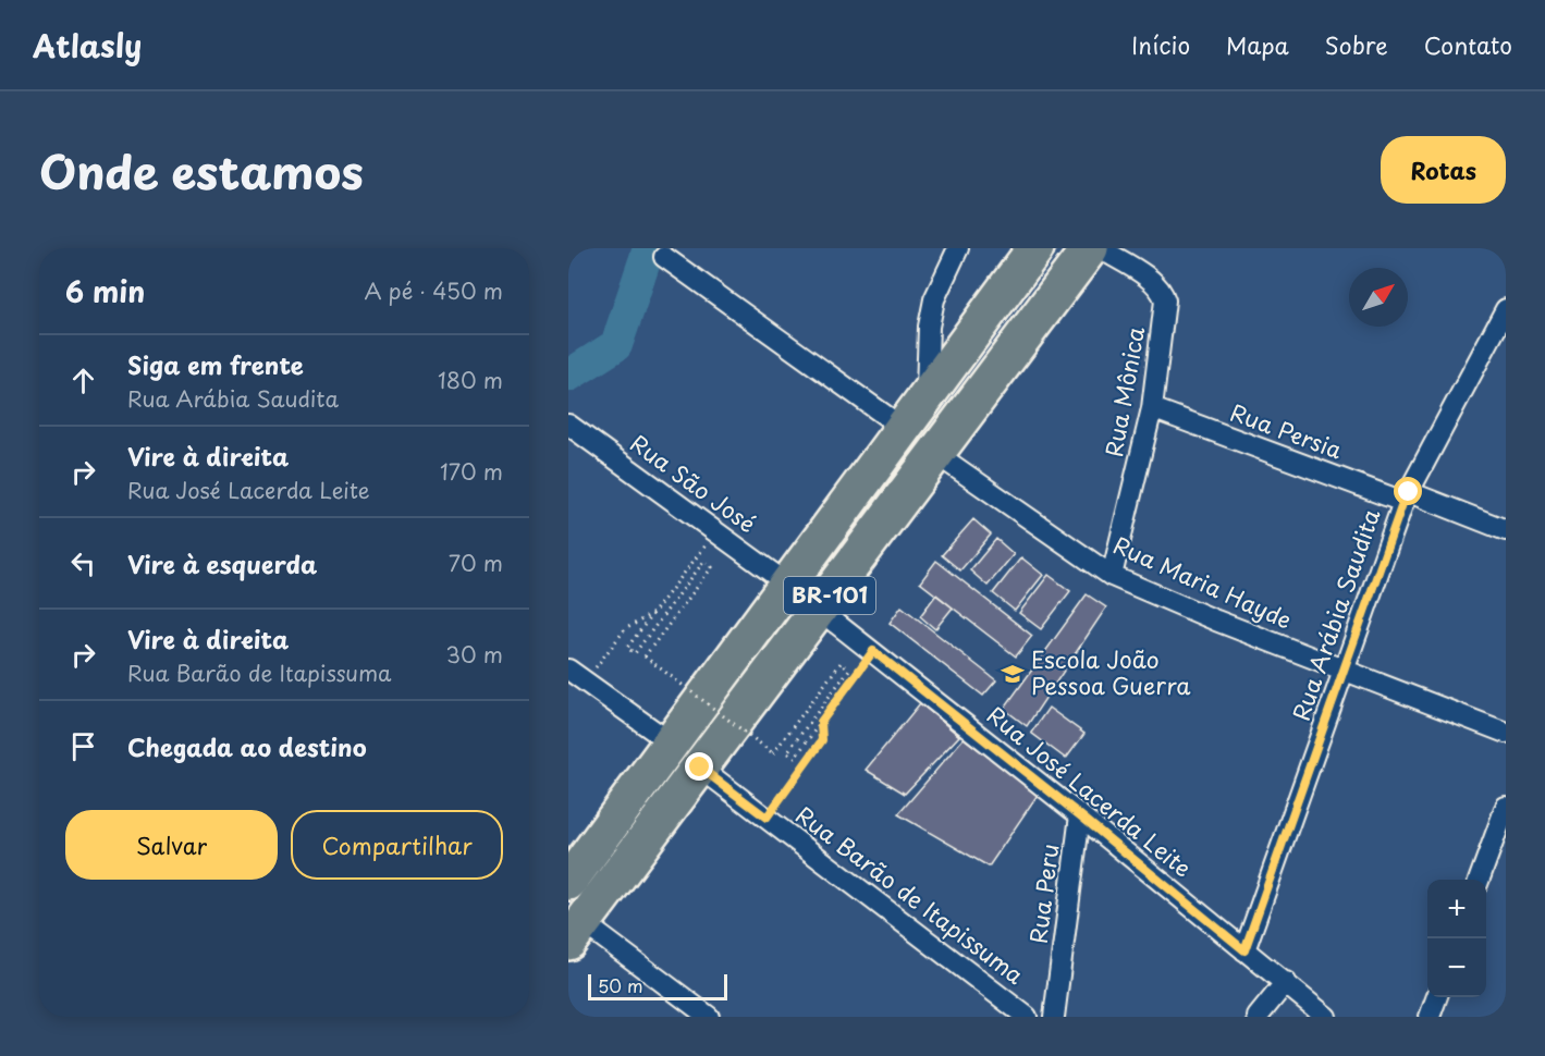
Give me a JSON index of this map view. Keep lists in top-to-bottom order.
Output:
{
  "streets": {
    "highway": ["BR-101"],
    "street": [
      "Rua Mônica",
      "Rua Persia",
      "Rua São José",
      "Rua Maria Hayde",
      "Rua Arábia Saudita",
      "Rua José Lacerda Leite",
      "Rua Peru",
      "Rua Barão de Itapissuma"
    ]
  },
  "crossings": [
    ["Rua Mônica", "Rua Persia"],
    ["Rua Mônica", "Rua Maria Hayde"],
    ["Rua Persia", "Rua Arábia Saudita"],
    ["Rua São José", "BR-101"],
    ["Rua Maria Hayde", "BR-101"],
    ["Rua Maria Hayde", "Rua Arábia Saudita"],
    ["BR-101", "Rua José Lacerda Leite"],
    ["BR-101", "Rua Barão de Itapissuma"],
    ["Rua Arábia Saudita", "Rua José Lacerda Leite"],
    ["Rua José Lacerda Leite", "Rua Peru"]
  ],
  "places": {
    "school or university": ["Escola João Pessoa Guerra"]
  },
  "scale_bar": "50 m",
  "north": "top right",
  "page": {
    "header": "Atlasly",
    "nav": [
      "Início",
      "Mapa",
      "Sobre",
      "Contato"
    ],
    "title": "Onde estamos",
    "buttons": [
      "Rotas",
      ["Salvar", "Compartilhar"]
    ],
    "heading": ["6 min", "A pé · 450 m"],
    "list": [
      ["Siga em frente", "Rua Arábia Saudita", "180 m"],
      ["Vire à direita", "Rua José Lacerda Leite", "170 m"],
      ["Vire à esquerda", "70 m"],
      ["Vire à direita", "Rua Barão de Itapissuma", "30 m"],
      "Chegada ao destino"
    ],
    "map_buttons": ["+", "−"],
    "scale": "50 m"
  }
}
